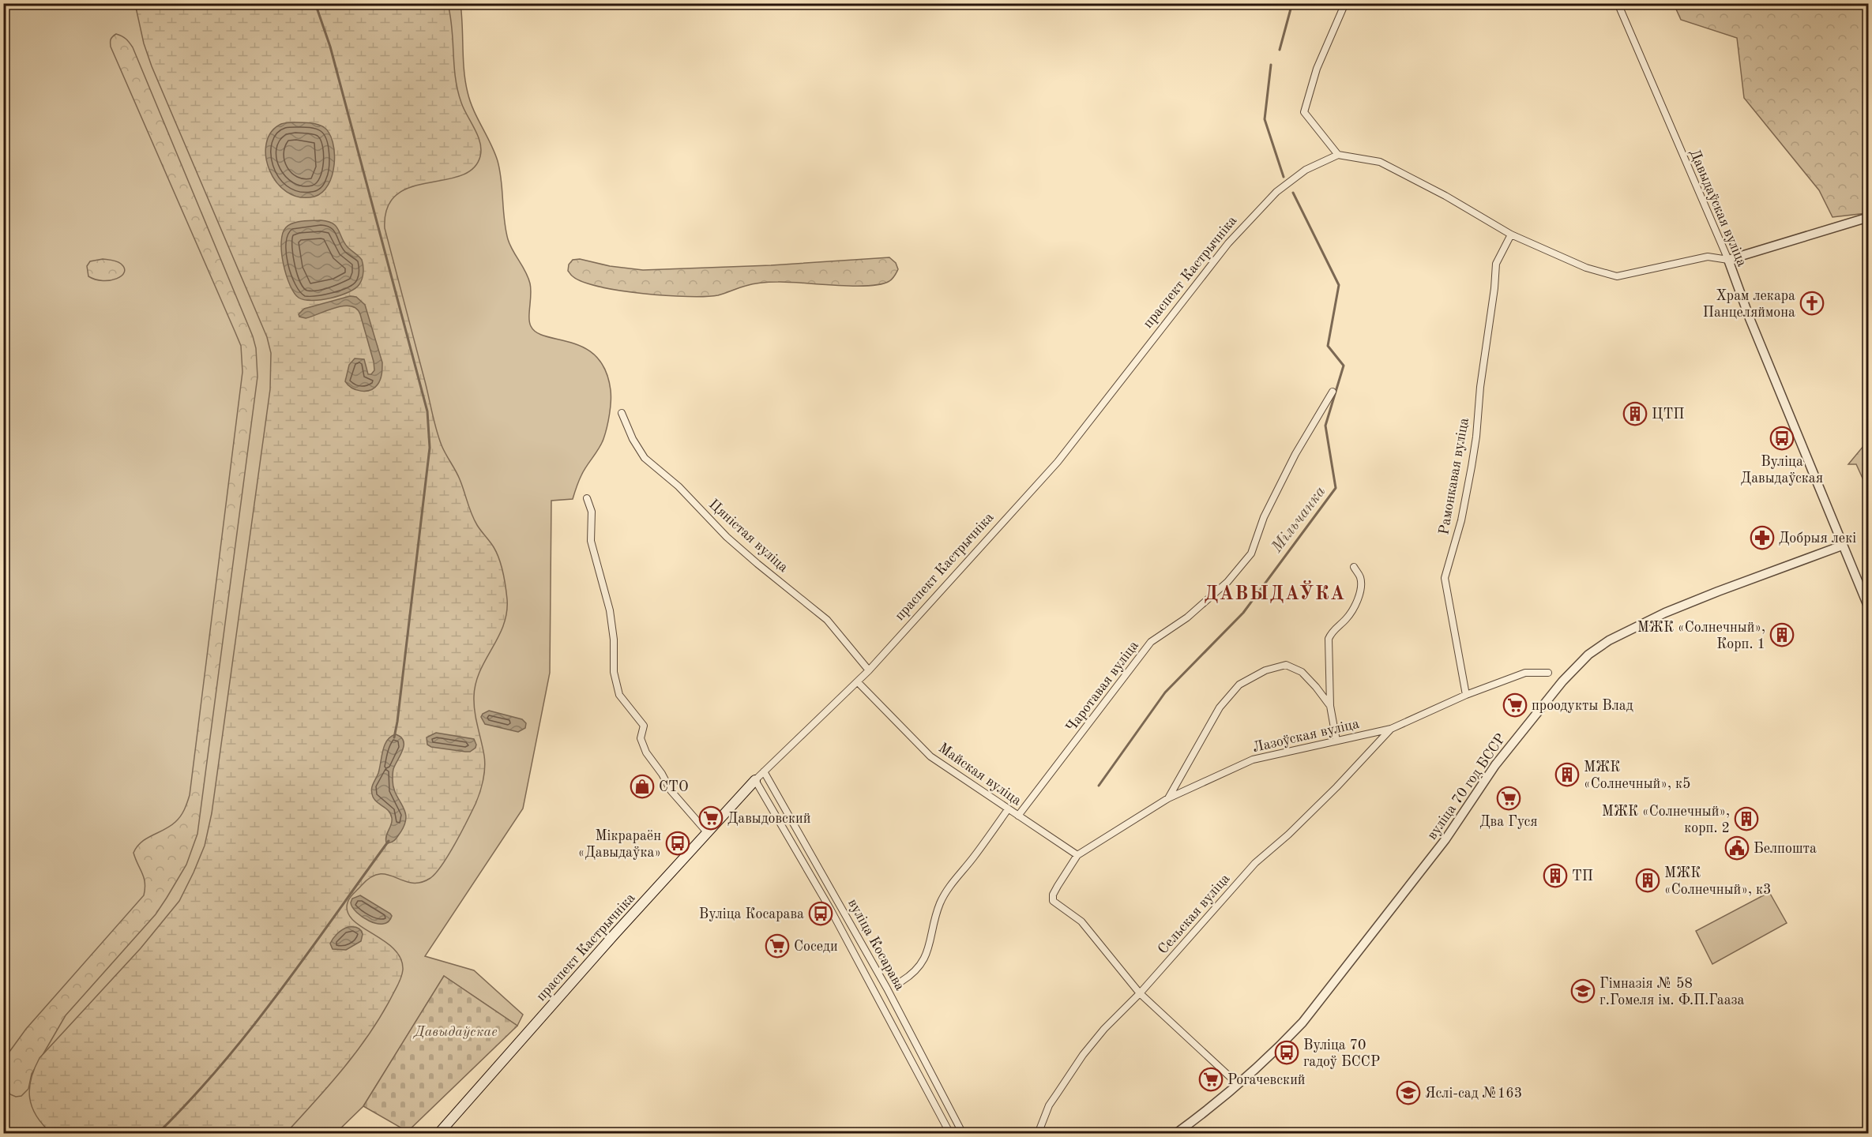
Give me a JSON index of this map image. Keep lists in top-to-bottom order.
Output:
{
  "streets": {
    "main road": ["праспект Кастрычніка"],
    "street": [
      "Давыдаўская вуліца",
      "Рамонкавая вуліца",
      "Цяністая вуліца",
      "Чаротавая вуліца",
      "Лазоўская вуліца",
      "Майская вуліца",
      "вуліца 70 год БССР",
      "Сельская вуліца",
      "вуліца Косарава"
    ]
  },
  "crossings": [
    ["Давыдаўская вуліца", "вуліца 70 год БССР"],
    ["праспект Кастрычніка", "Цяністая вуліца"],
    ["праспект Кастрычніка", "Майская вуліца"],
    ["праспект Кастрычніка", "вуліца Косарава"],
    ["Рамонкавая вуліца", "Лазоўская вуліца"],
    ["Чаротавая вуліца", "Майская вуліца"],
    ["Лазоўская вуліца", "Майская вуліца"],
    ["Лазоўская вуліца", "Сельская вуліца"]
  ],
  "districts": ["ДАВЫДАЎКА"],
  "water": ["Мільчанка"],
  "parks": ["Давыдаўскае"],
  "places": {
    "church": ["Храм лекара Панцеляймона"],
    "building": [
      "ЦТП",
      "МЖК «Солнечный», Корп. 1",
      "МЖК «Солнечный», к5",
      "МЖК «Солнечный», корп. 2",
      "ТП",
      "МЖК «Солнечный», к3"
    ],
    "bus stop": [
      "Вуліца Давыдаўская",
      "Мікрараён «Давыдаўка»",
      "Вуліца Косарава",
      "Вуліца 70 гадоў БССР"
    ],
    "pharmacy": ["Добрыя лекі"],
    "supermarket": [
      "проодукты Влад",
      "Два Гуся",
      "Давыдовский",
      "Соседи",
      "Рогачевский"
    ],
    "shop": ["СТО"],
    "public building": ["Белпошта"],
    "school or university": ["Гімназія № 58 г.Гомеля ім. Ф.П.Гааза", "Яслі-сад №163"]
  }
}
